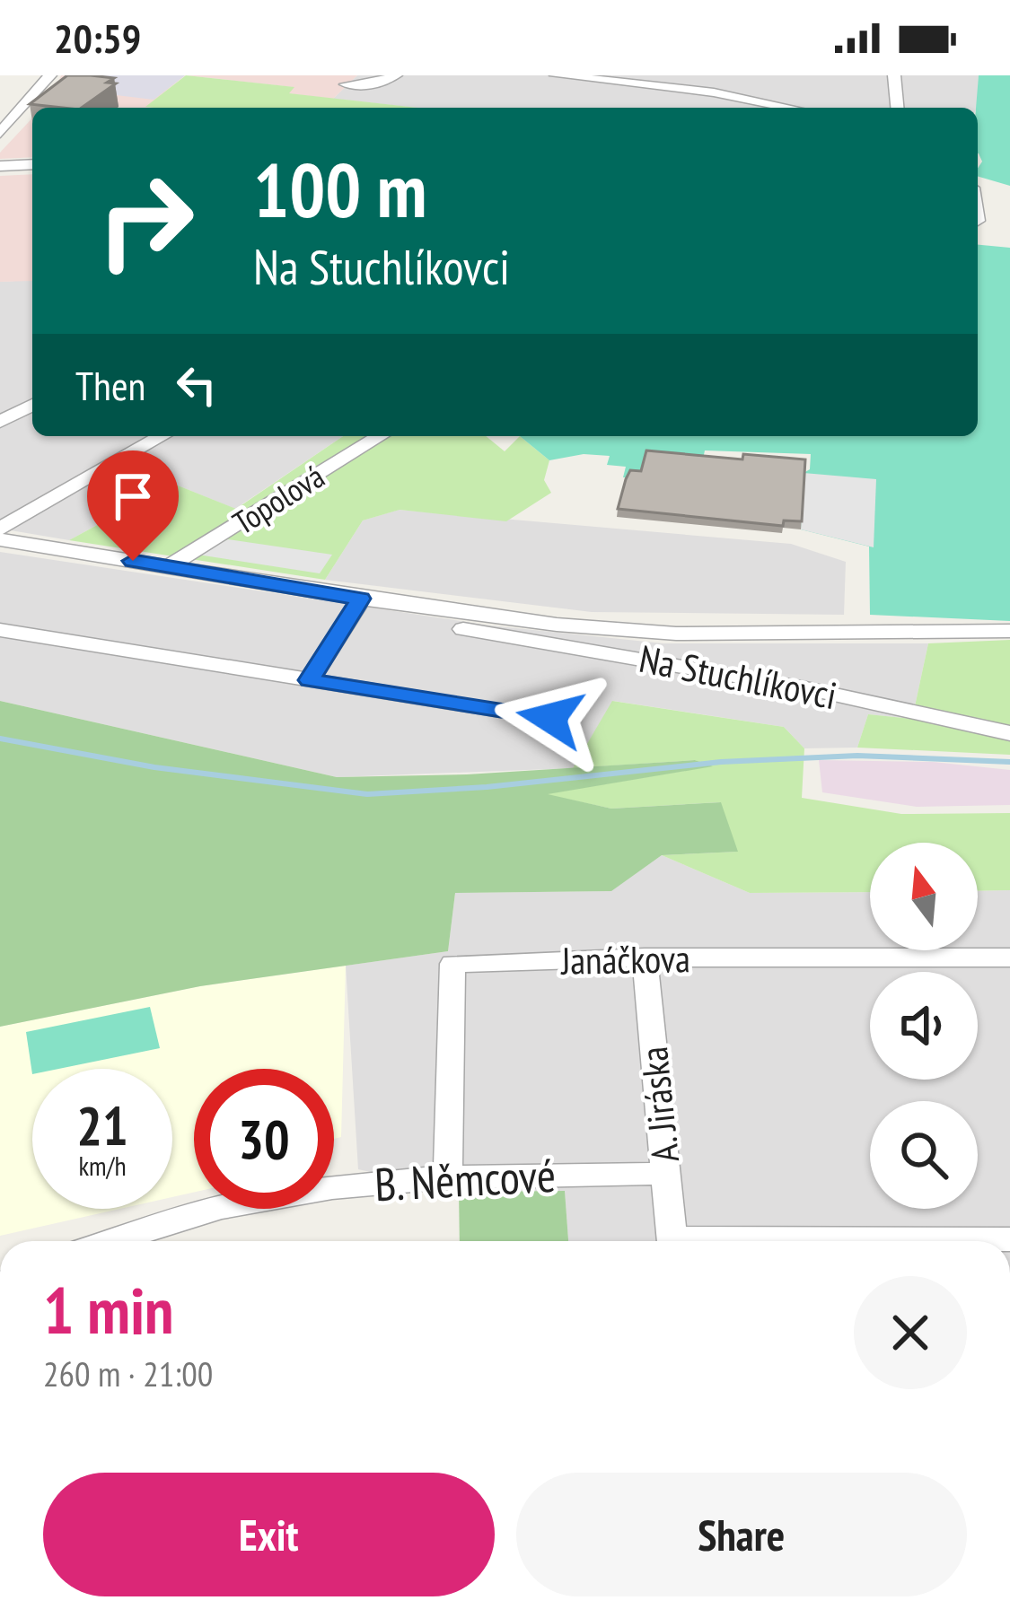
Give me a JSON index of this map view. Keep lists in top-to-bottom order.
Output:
{
  "streets": {
    "street": [
      "Topolová",
      "Na Stuchlíkovci",
      "Janáčkova",
      "A. Jiráska",
      "B. Němcové"
    ]
  },
  "crossings": [
    ["Topolová", "Na Stuchlíkovci"],
    ["Janáčkova", "A. Jiráska"],
    ["Janáčkova", "B. Němcové"],
    ["A. Jiráska", "B. Němcové"]
  ],
  "north": "top",
  "page": {
    "status": "20:59",
    "turn": ["100 m", "Na Stuchlíkovci"],
    "then": "Then",
    "speed": "21 km/h",
    "limit": "30",
    "heading": ["1 min", "260 m · 21:00"],
    "buttons": ["Exit", "Share"]
  }
}
